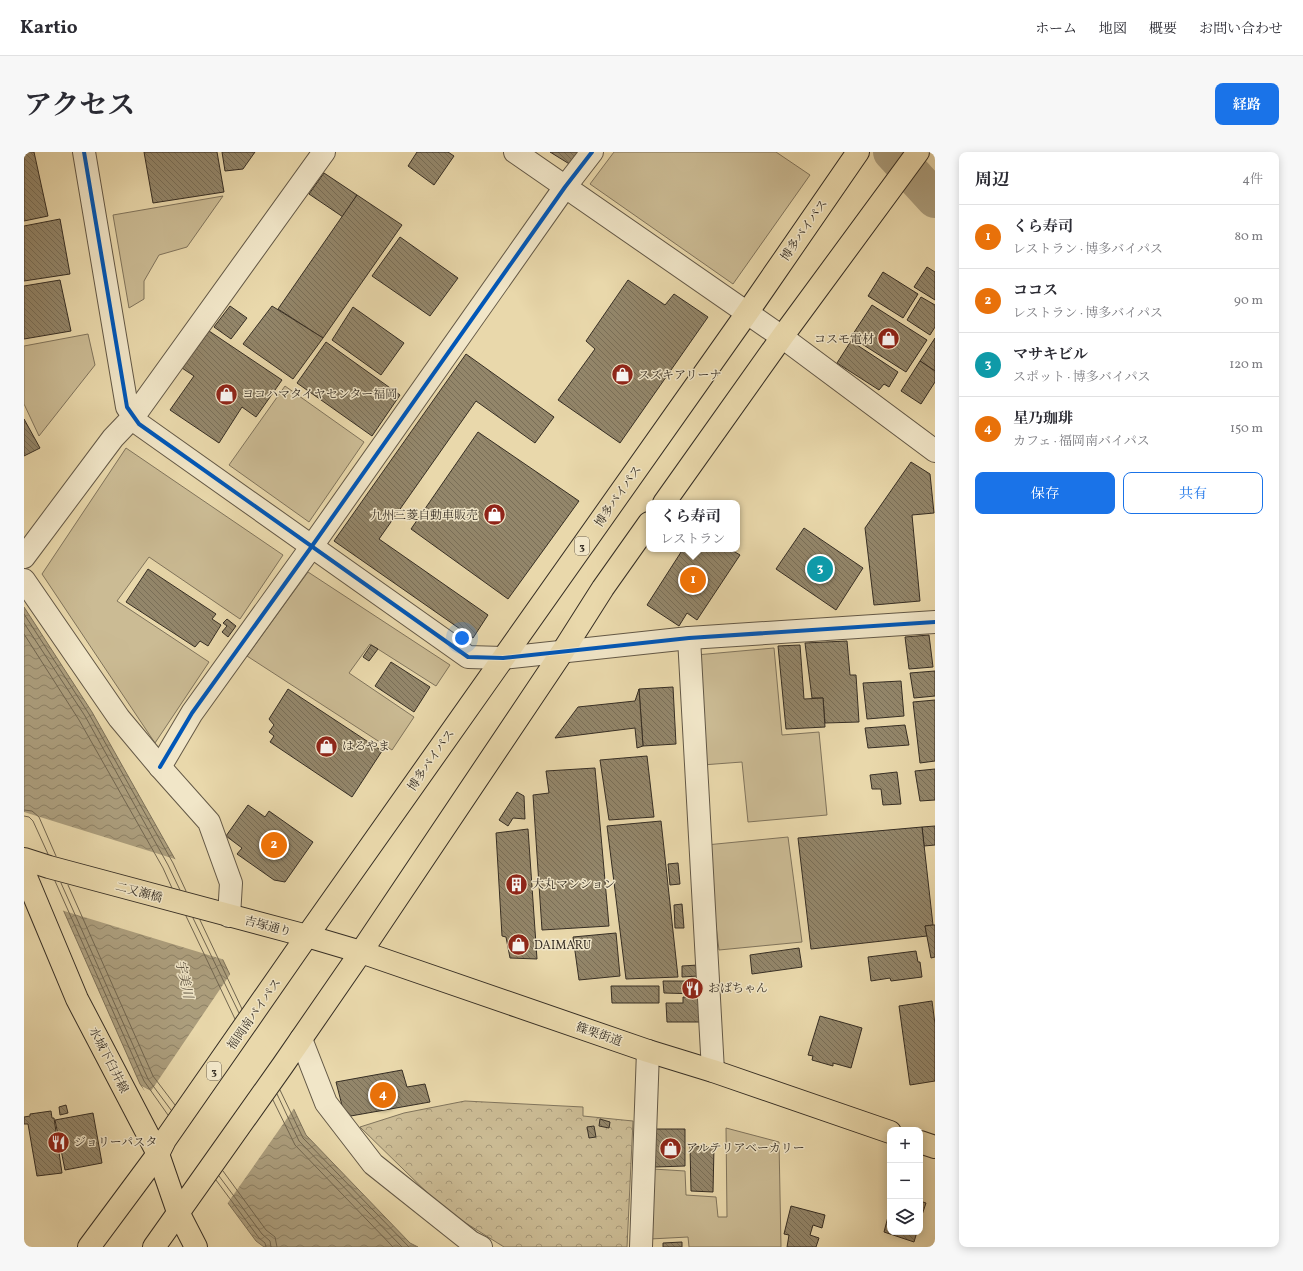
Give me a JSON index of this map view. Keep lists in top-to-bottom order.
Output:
{
  "streets": {
    "main road": [
      "博多バイパス",
      "3",
      "二又瀬橋",
      "吉塚通り",
      "福岡南バイパス",
      "篠栗街道",
      "水城下臼井線"
    ]
  },
  "crossings": [
    ["博多バイパス", "吉塚通り"],
    ["博多バイパス", "福岡南バイパス"],
    ["博多バイパス", "篠栗街道"],
    ["二又瀬橋", "吉塚通り"],
    ["吉塚通り", "福岡南バイパス"],
    ["吉塚通り", "篠栗街道"],
    ["福岡南バイパス", "篠栗街道"],
    ["福岡南バイパス", "水城下臼井線"]
  ],
  "water": ["宇美川"],
  "places": {
    "shop": [
      "コスモ電材",
      "スズキアリーナ",
      "ヨコハマタイヤセンター福岡",
      "九州三菱自動車販売",
      "はるやま",
      "DAIMARU",
      "アルテリアベーカリー"
    ],
    "building": ["大丸マンション"],
    "restaurant": ["おばちゃん", "ジョリーパスタ"]
  },
  "page": {
    "header": "Kartio",
    "nav": [
      "ホーム",
      "地図",
      "概要",
      "お問い合わせ"
    ],
    "title": "アクセス",
    "buttons": [
      "経路",
      ["保存", "共有"]
    ],
    "heading": ["周辺", "4件"],
    "list": [
      {
        "mark": "1",
        "name": "くら寿司",
        "note": "レストラン · 博多バイパス",
        "value": "80 m"
      },
      {
        "mark": "2",
        "name": "ココス",
        "note": "レストラン · 博多バイパス",
        "value": "90 m"
      },
      {
        "mark": "3",
        "name": "マサキビル",
        "note": "スポット · 博多バイパス",
        "value": "120 m"
      },
      {
        "mark": "4",
        "name": "星乃珈琲",
        "note": "カフェ · 福岡南バイパス",
        "value": "150 m"
      }
    ],
    "popup": ["くら寿司", "レストラン"],
    "pins": [
      "3",
      "1",
      "2",
      "4"
    ],
    "map_buttons": ["+", "−"]
  }
}
